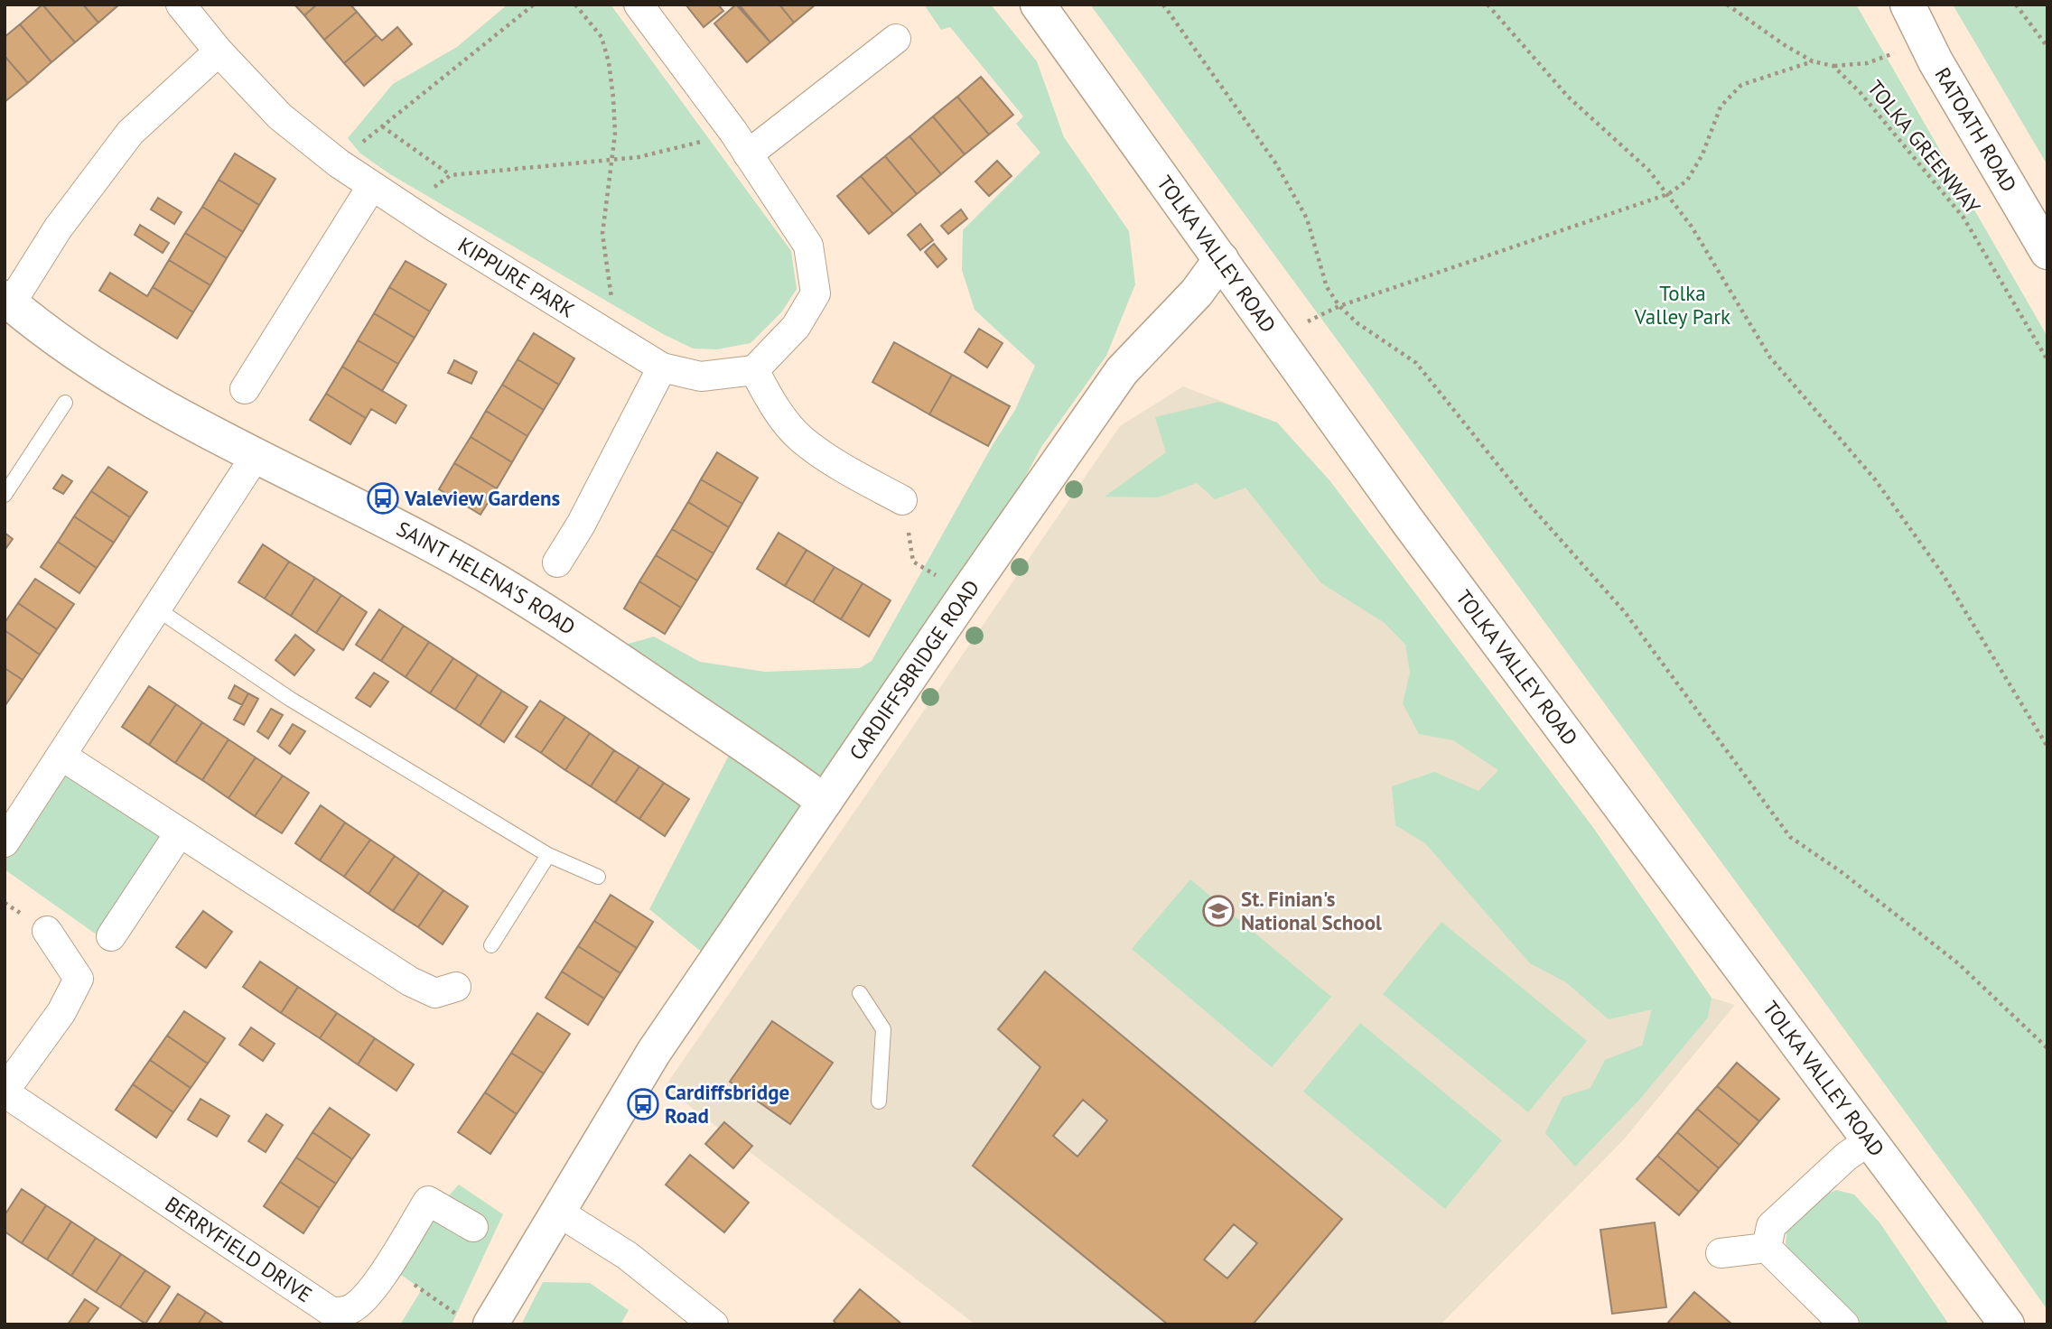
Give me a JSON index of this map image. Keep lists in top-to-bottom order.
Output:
{
  "streets": {
    "main road": [
      "RATOATH ROAD",
      "TOLKA VALLEY ROAD",
      "SAINT HELENA'S ROAD",
      "CARDIFFSBRIDGE ROAD"
    ],
    "street": ["KIPPURE PARK", "BERRYFIELD DRIVE"],
    "path": ["TOLKA GREENWAY"]
  },
  "crossings": [
    ["TOLKA VALLEY ROAD", "CARDIFFSBRIDGE ROAD"],
    ["SAINT HELENA'S ROAD", "CARDIFFSBRIDGE ROAD"]
  ],
  "parks": ["Tolka Valley Park"],
  "places": {
    "bus stop": ["Valeview Gardens", "Cardiffsbridge Road"],
    "school or university": ["St. Finian's National School"]
  }
}
